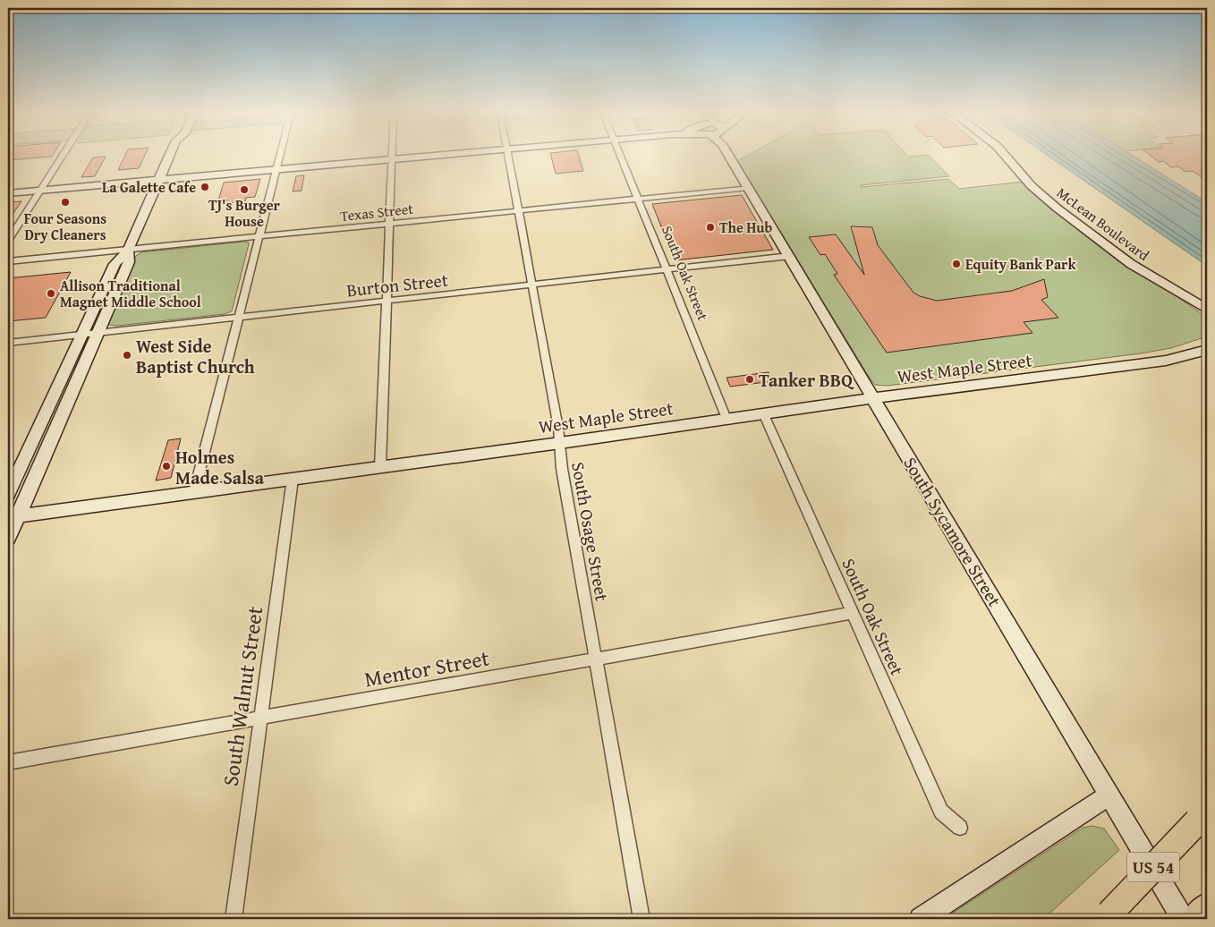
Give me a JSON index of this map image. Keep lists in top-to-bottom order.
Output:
{
  "streets": {
    "highway": ["US 54"],
    "street": [
      "Texas Street",
      "McLean Boulevard",
      "South Oak Street",
      "Burton Street",
      "West Maple Street",
      "South Osage Street",
      "South Sycamore Street",
      "Mentor Street",
      "South Walnut Street"
    ]
  },
  "crossings": [
    ["Texas Street", "South Oak Street"],
    ["Texas Street", "South Osage Street"],
    ["Texas Street", "South Sycamore Street"],
    ["South Oak Street", "Burton Street"],
    ["South Oak Street", "West Maple Street"],
    ["South Oak Street", "Mentor Street"],
    ["Burton Street", "South Osage Street"],
    ["Burton Street", "South Sycamore Street"],
    ["West Maple Street", "South Osage Street"],
    ["West Maple Street", "South Sycamore Street"],
    ["West Maple Street", "South Walnut Street"],
    ["South Osage Street", "Mentor Street"],
    ["Mentor Street", "South Walnut Street"]
  ],
  "places": [
    "La Galette Cafe",
    "TJ's Burger House",
    "Four Seasons Dry Cleaners",
    "The Hub",
    "Equity Bank Park",
    "Allison Traditional Magnet Middle School",
    "West Side Baptist Church",
    "Tanker BBQ",
    "Holmes Made Salsa"
  ]
}
